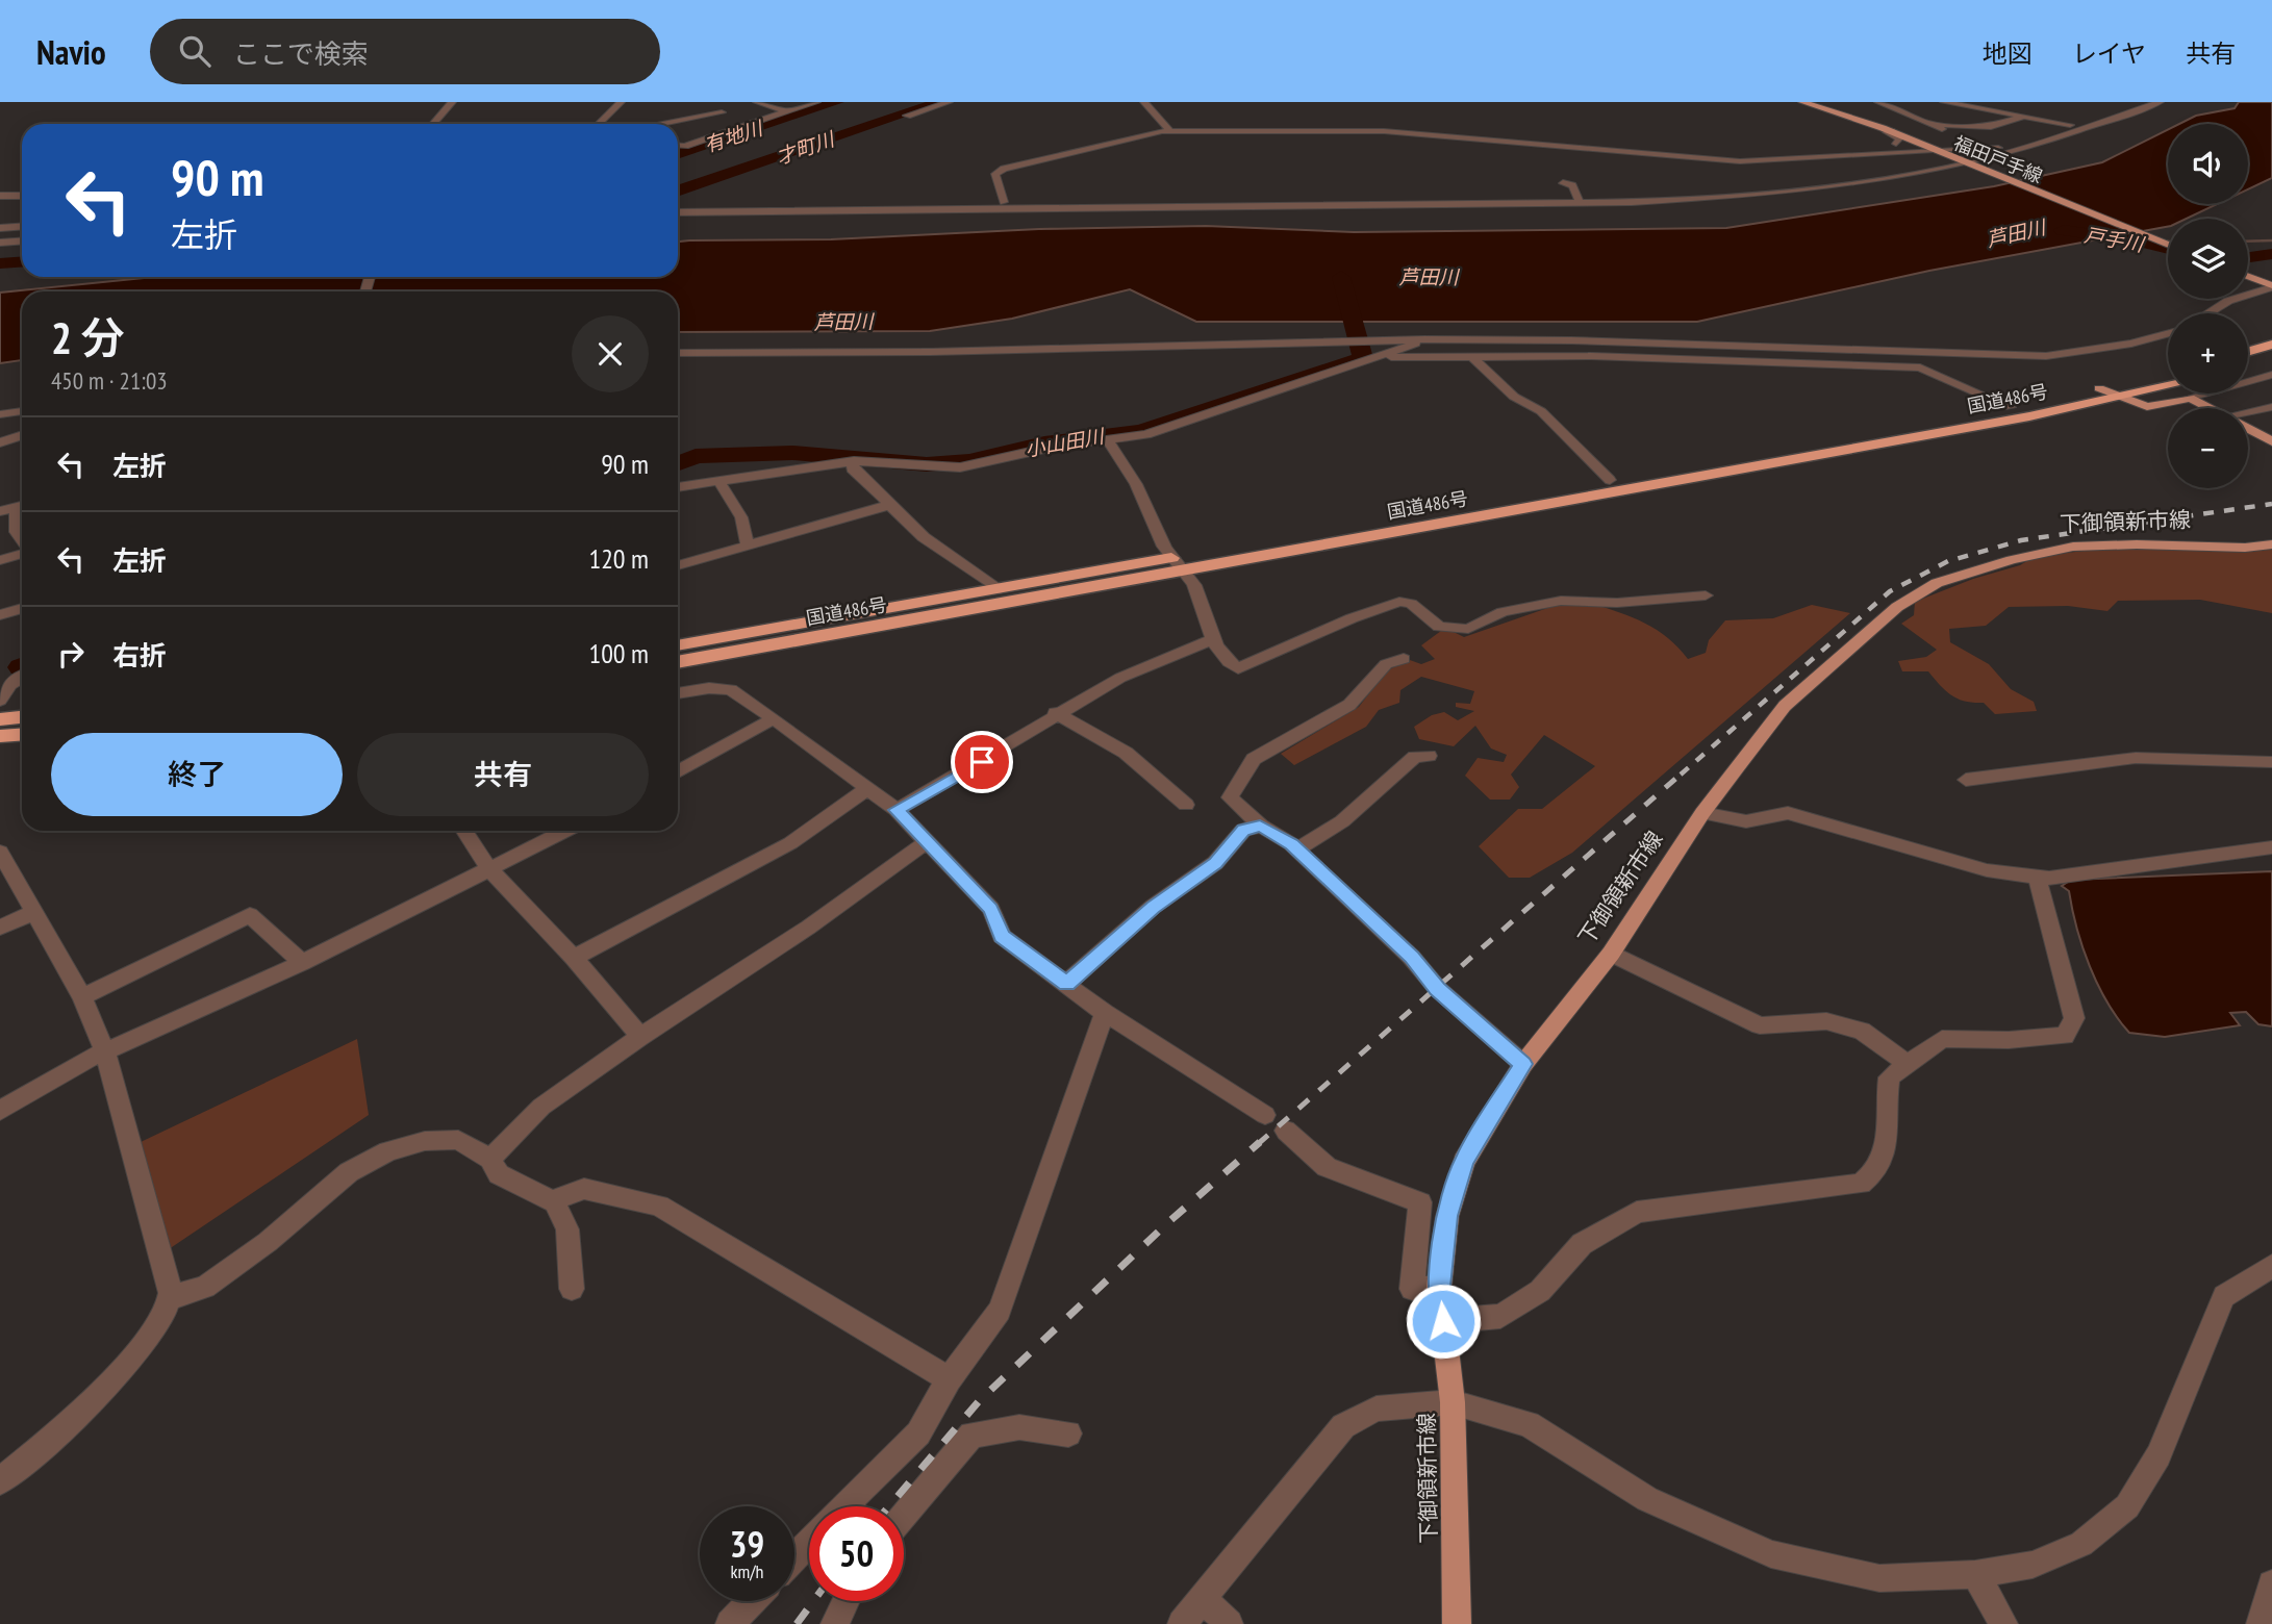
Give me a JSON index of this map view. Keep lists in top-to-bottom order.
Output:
{
  "streets": {
    "highway": ["国道486号"],
    "main road": ["福田戸手線", "下御領新市線"]
  },
  "water": [
    "有地川",
    "才町川",
    "芦田川",
    "戸手川",
    "小山田川"
  ],
  "page": {
    "header": "Navio",
    "search": "ここで検索",
    "nav": ["地図", "レイヤ", "共有"],
    "map_buttons": ["+", "−"],
    "turn": ["90 m", "左折"],
    "heading": ["2 分", "450 m · 21:03"],
    "list": [
      {
        "name": "左折",
        "value": "90 m"
      },
      {
        "name": "左折",
        "value": "120 m"
      },
      {
        "name": "右折",
        "value": "100 m"
      }
    ],
    "buttons": ["終了", "共有"],
    "speed": "39 km/h",
    "limit": "50"
  }
}
